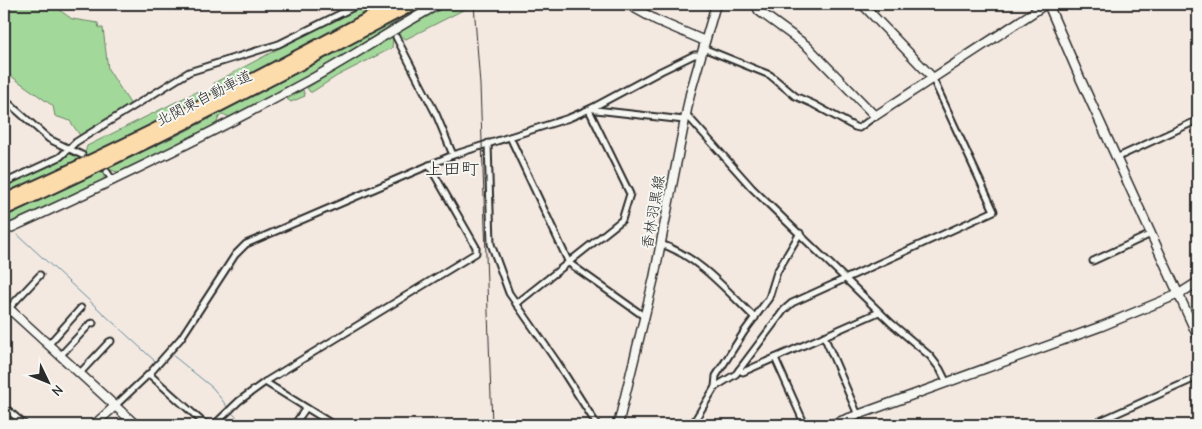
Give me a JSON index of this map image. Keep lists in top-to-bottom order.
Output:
{
  "streets": {
    "highway": ["北関東自動車道"],
    "street": ["香林羽黒線"]
  },
  "districts": ["上田町"],
  "north": "bottom right"
}
